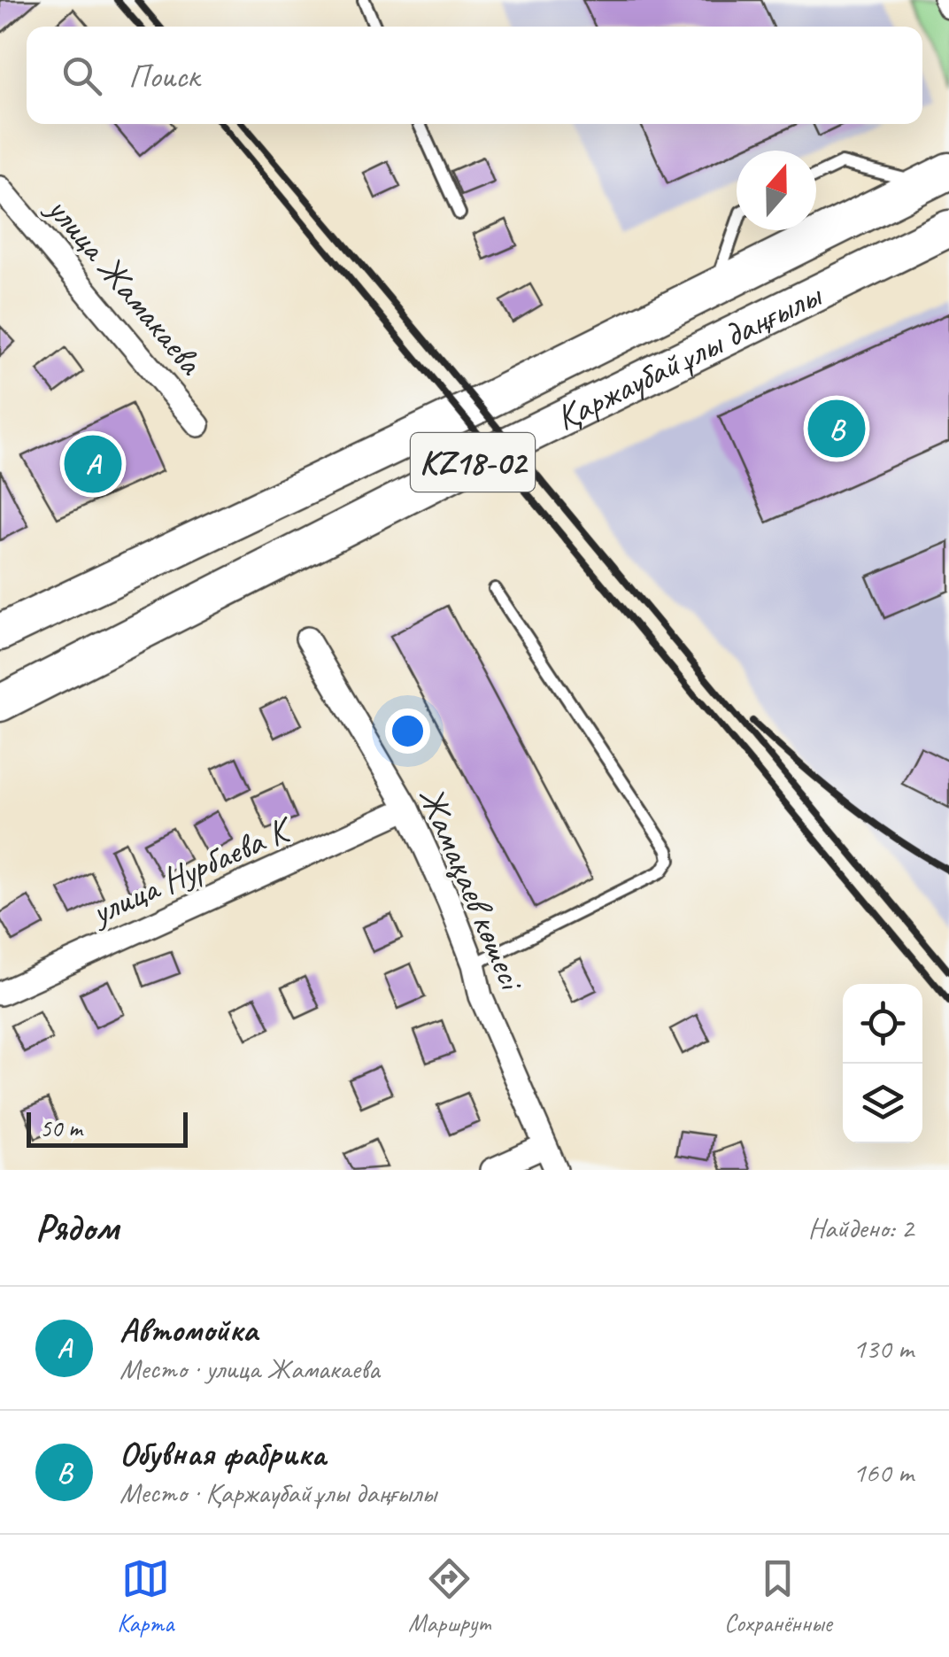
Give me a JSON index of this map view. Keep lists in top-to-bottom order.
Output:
{
  "streets": {
    "highway": ["Қаржаубайұлы даңғылы", "KZ18-02"],
    "street": ["улица Жамакаева", "улица Нурбаева К", "Жамақаев көшесі"]
  },
  "crossings": [
    ["улица Нурбаева К", "Жамақаев көшесі"]
  ],
  "scale_bar": "50 m",
  "north": "top",
  "page": {
    "search": "Поиск",
    "pins": ["B", "A"],
    "scale": "50 m",
    "heading": ["Рядом", "Найдено: 2"],
    "list": [
      {
        "mark": "A",
        "name": "Автомойка",
        "note": "Место · улица Жамакаева",
        "value": "130 m"
      },
      {
        "mark": "B",
        "name": "Обувная фабрика",
        "note": "Место · Қаржаубайұлы даңғылы",
        "value": "160 m"
      }
    ],
    "nav": ["Карта", "Маршрут", "Сохранённые"]
  }
}
